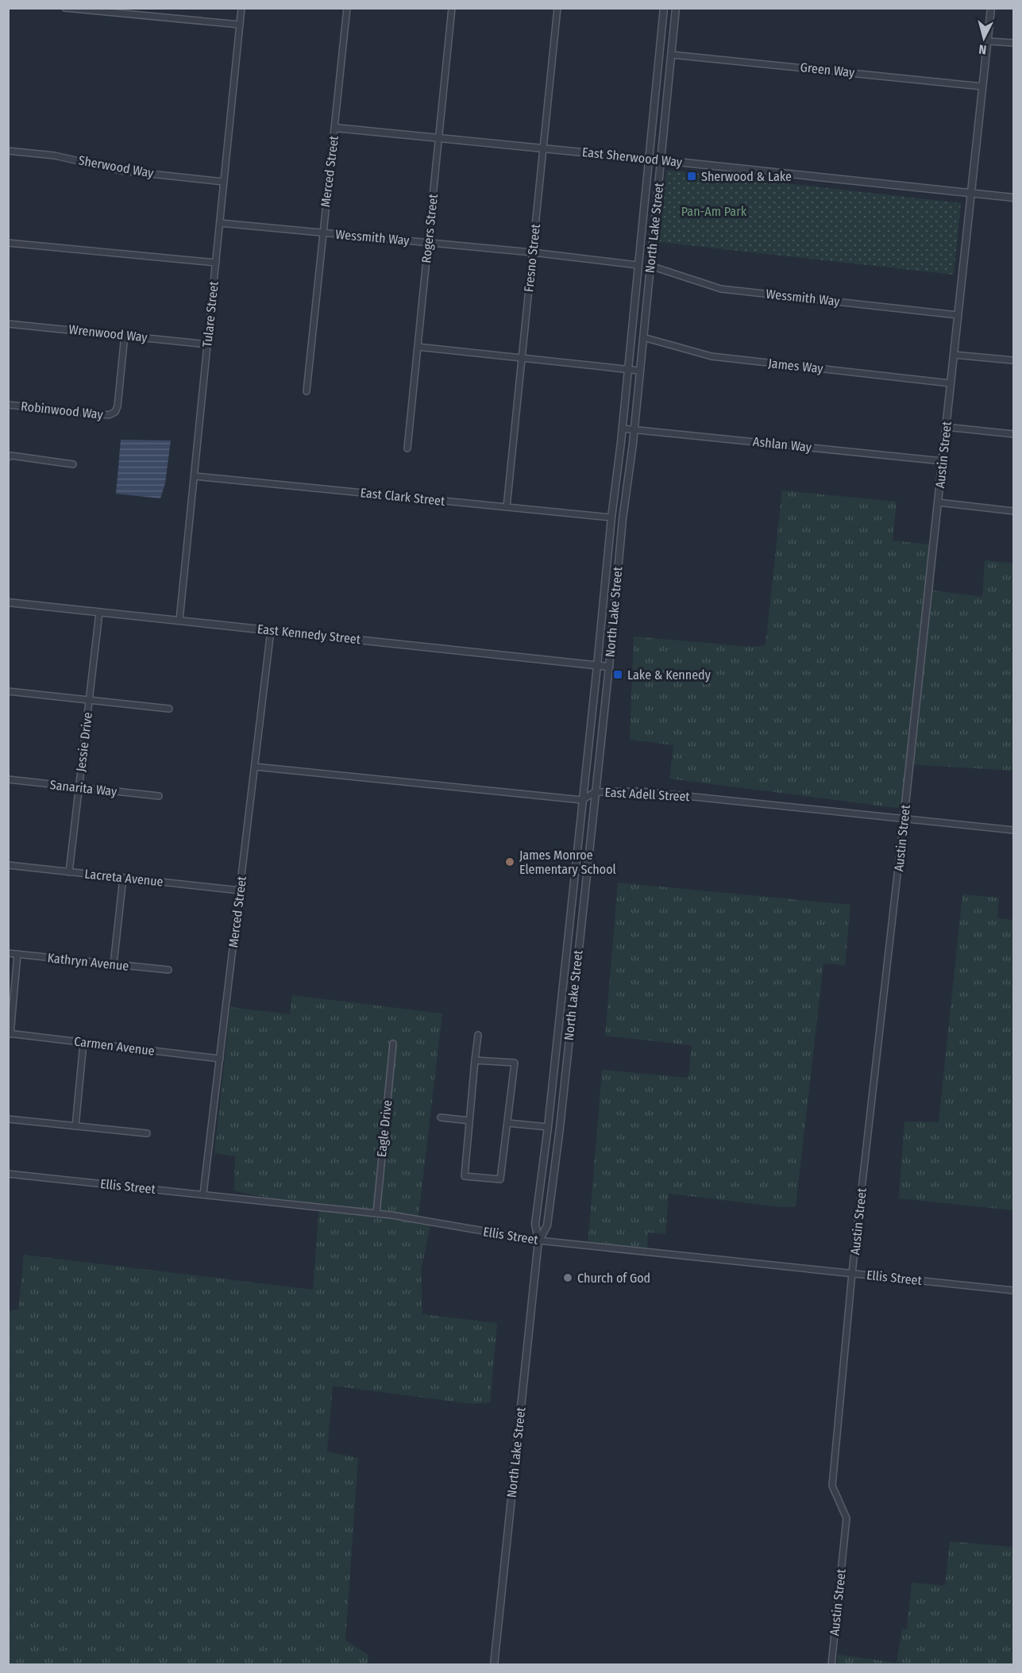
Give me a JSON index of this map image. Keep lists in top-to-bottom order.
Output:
{
  "streets": {
    "street": [
      "Green Way",
      "East Sherwood Way",
      "Sherwood Way",
      "Merced Street",
      "North Lake Street",
      "Rogers Street",
      "Wessmith Way",
      "Fresno Street",
      "Tulare Street",
      "Wrenwood Way",
      "James Way",
      "Robinwood Way",
      "Ashlan Way",
      "Austin Street",
      "East Clark Street",
      "East Kennedy Street",
      "Jessie Drive",
      "Sanarita Way",
      "East Adell Street",
      "Lacreta Avenue",
      "Kathryn Avenue",
      "Carmen Avenue",
      "Eagle Drive",
      "Ellis Street"
    ]
  },
  "crossings": [
    ["Green Way", "North Lake Street"],
    ["Green Way", "Austin Street"],
    ["East Sherwood Way", "Merced Street"],
    ["East Sherwood Way", "North Lake Street"],
    ["East Sherwood Way", "Rogers Street"],
    ["East Sherwood Way", "Fresno Street"],
    ["East Sherwood Way", "Austin Street"],
    ["Sherwood Way", "Tulare Street"],
    ["Merced Street", "Wessmith Way"],
    ["Merced Street", "East Kennedy Street"],
    ["Merced Street", "Lacreta Avenue"],
    ["Merced Street", "Carmen Avenue"],
    ["Merced Street", "Ellis Street"],
    ["North Lake Street", "Wessmith Way"],
    ["North Lake Street", "James Way"],
    ["North Lake Street", "Ashlan Way"],
    ["North Lake Street", "East Clark Street"],
    ["North Lake Street", "East Kennedy Street"],
    ["North Lake Street", "East Adell Street"],
    ["North Lake Street", "Ellis Street"],
    ["Rogers Street", "Wessmith Way"],
    ["Wessmith Way", "Fresno Street"],
    ["Wessmith Way", "Tulare Street"],
    ["Wessmith Way", "Austin Street"],
    ["Fresno Street", "East Clark Street"],
    ["Tulare Street", "Wrenwood Way"],
    ["Tulare Street", "East Clark Street"],
    ["Tulare Street", "East Kennedy Street"],
    ["Wrenwood Way", "Robinwood Way"],
    ["James Way", "Austin Street"],
    ["Ashlan Way", "Austin Street"],
    ["Austin Street", "East Adell Street"],
    ["Austin Street", "Ellis Street"],
    ["East Kennedy Street", "Jessie Drive"],
    ["Jessie Drive", "Sanarita Way"],
    ["Jessie Drive", "Lacreta Avenue"],
    ["Eagle Drive", "Ellis Street"]
  ],
  "parks": ["Pan-Am Park"],
  "places": {
    "transit": ["Sherwood & Lake", "Lake & Kennedy"],
    "other": ["James Monroe Elementary School", "Church of God"]
  },
  "north": "bottom"
}
